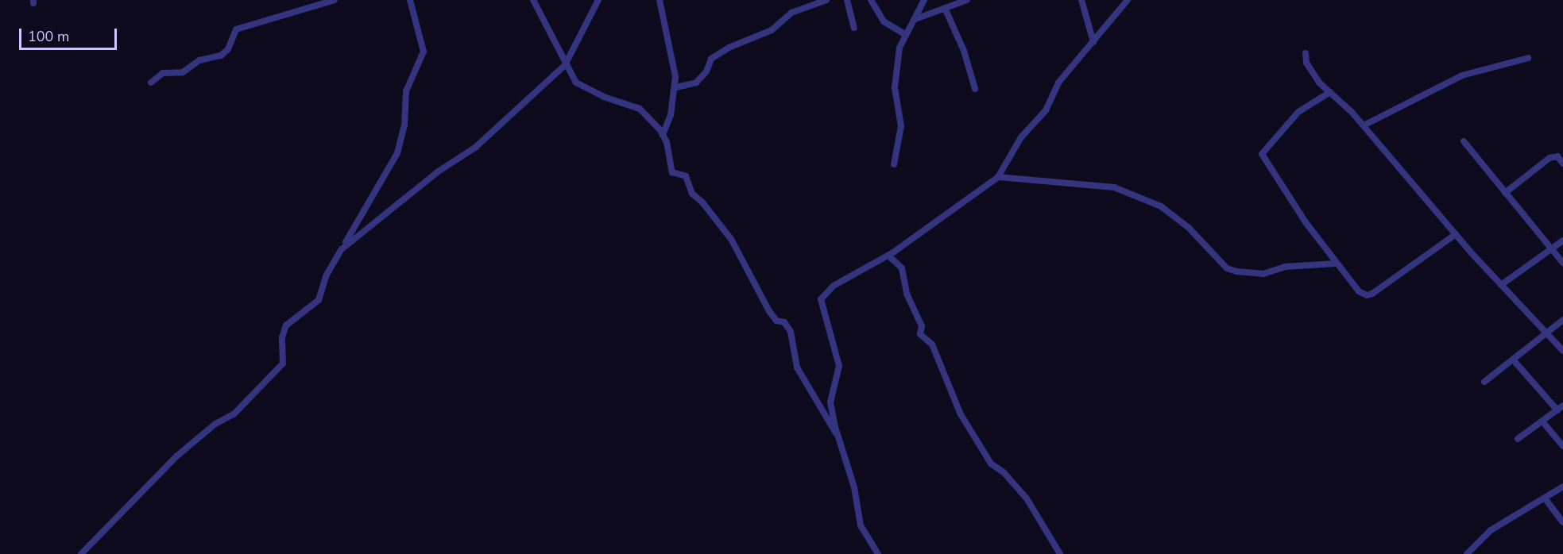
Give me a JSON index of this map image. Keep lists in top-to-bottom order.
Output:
{
  "scale_bar": "100 m"
}
